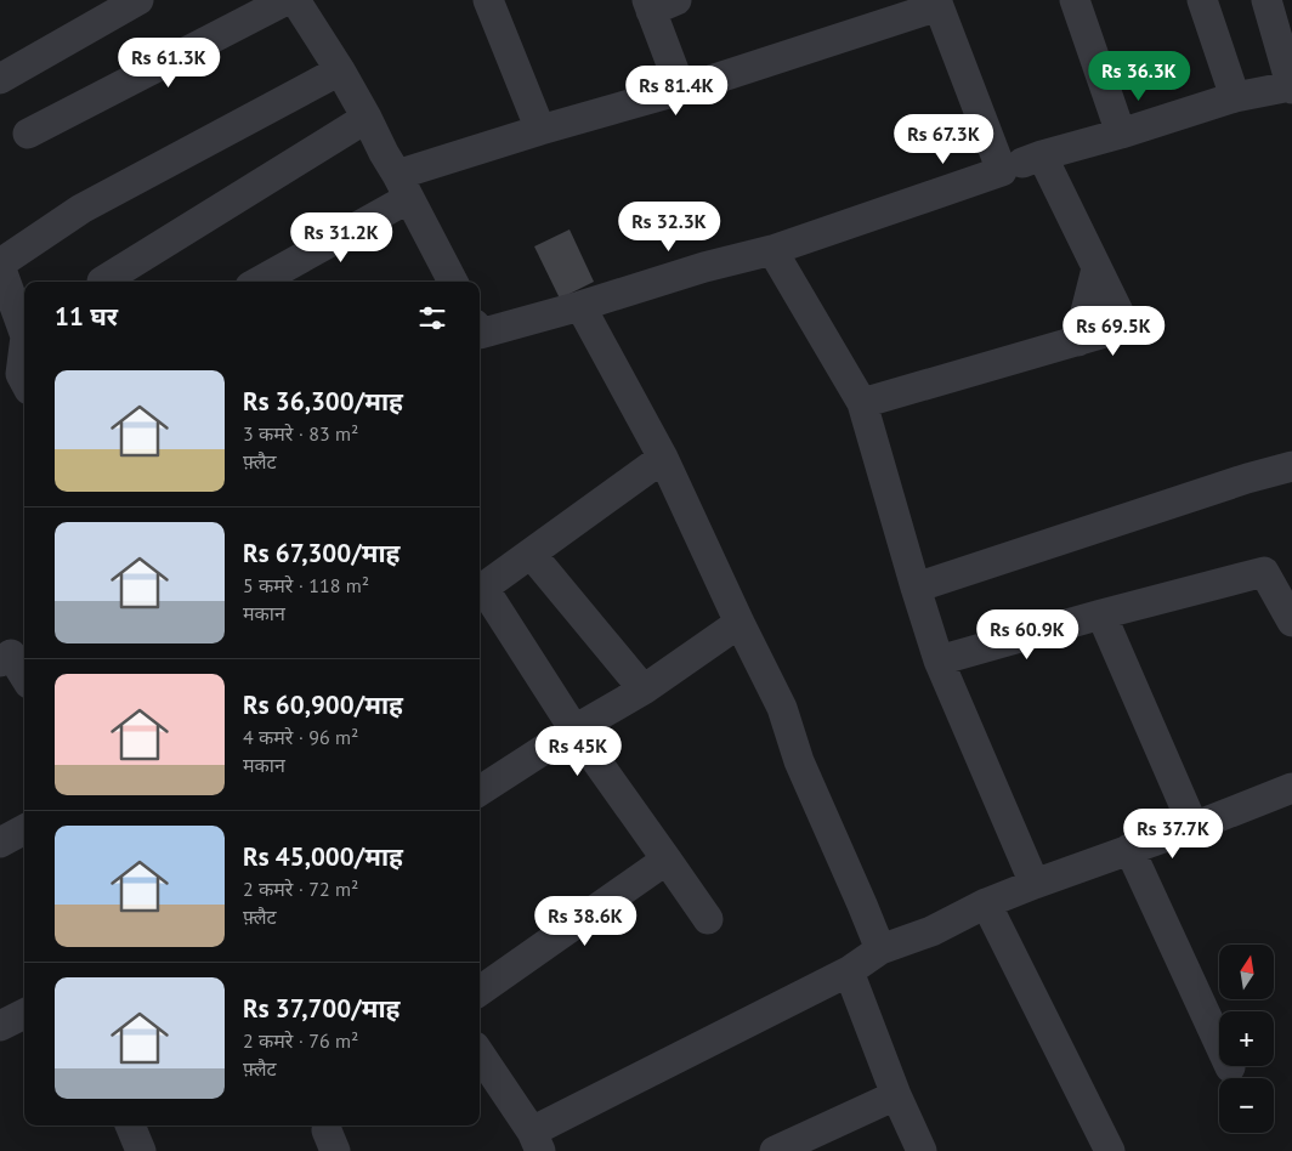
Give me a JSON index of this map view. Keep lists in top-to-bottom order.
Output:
{
  "north": "top",
  "page": {
    "price": [
      "Rs 61.3K",
      "Rs 36.3K",
      "Rs 81.4K",
      "Rs 67.3K",
      "Rs 32.3K",
      "Rs 31.2K",
      "Rs 69.5K",
      "Rs 60.9K",
      "Rs 45K",
      "Rs 37.7K",
      "Rs 38.6K"
    ],
    "heading": "11 घर",
    "list": [
      {
        "name": "Rs 36,300/माह",
        "note": "3 कमरे · 83 m² · फ़्लैट"
      },
      {
        "name": "Rs 67,300/माह",
        "note": "5 कमरे · 118 m² · मकान"
      },
      {
        "name": "Rs 60,900/माह",
        "note": "4 कमरे · 96 m² · मकान"
      },
      {
        "name": "Rs 45,000/माह",
        "note": "2 कमरे · 72 m² · फ़्लैट"
      },
      {
        "name": "Rs 37,700/माह",
        "note": "2 कमरे · 76 m² · फ़्लैट"
      }
    ],
    "map_buttons": ["+", "−"]
  }
}
